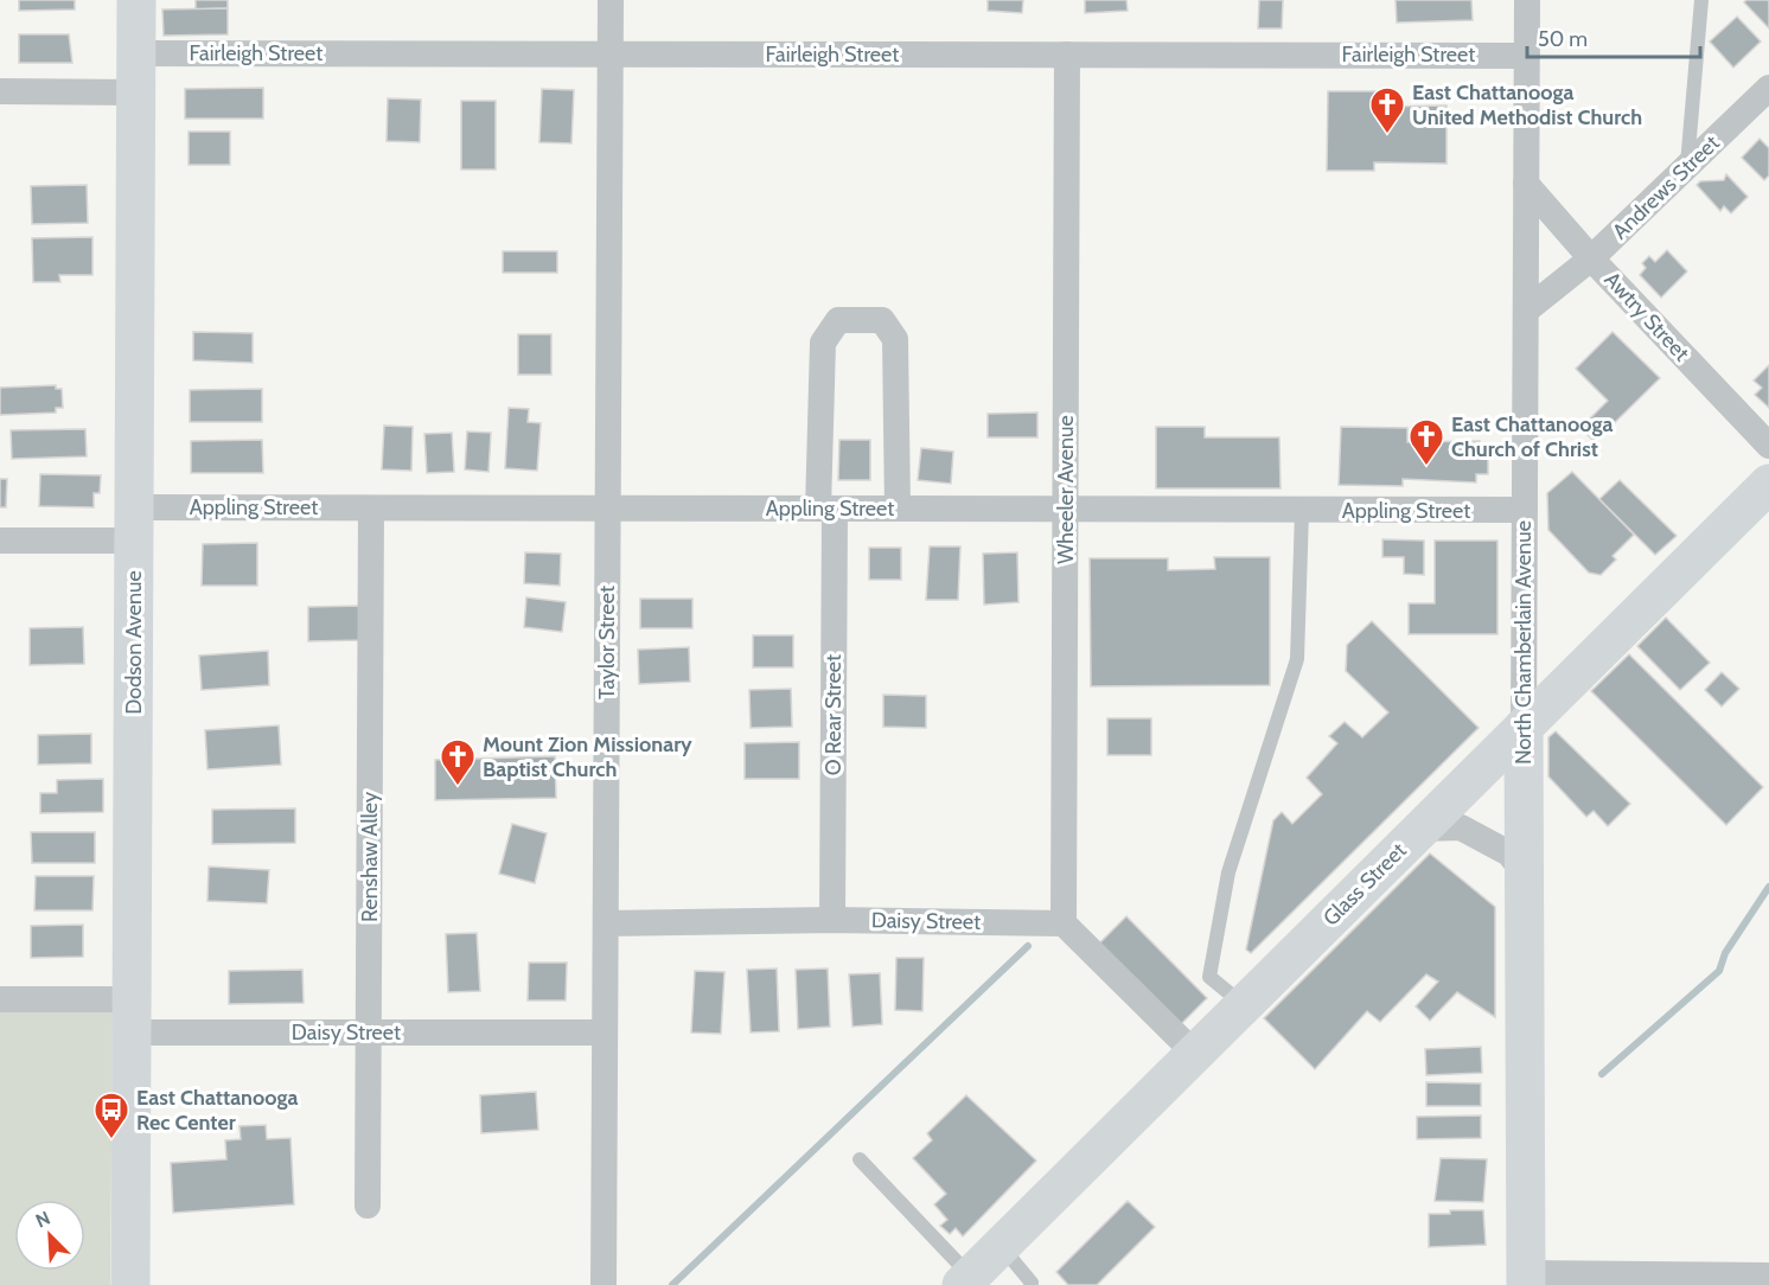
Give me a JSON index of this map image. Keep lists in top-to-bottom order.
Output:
{
  "streets": {
    "street": [
      "Fairleigh Street",
      "Andrews Street",
      "Awtry Street",
      "Wheeler Avenue",
      "Appling Street",
      "Dodson Avenue",
      "Taylor Street",
      "North Chamberlain Avenue",
      "O Rear Street",
      "Renshaw Alley",
      "Glass Street",
      "Daisy Street"
    ]
  },
  "crossings": [
    ["Fairleigh Street", "Wheeler Avenue"],
    ["Fairleigh Street", "Dodson Avenue"],
    ["Fairleigh Street", "Taylor Street"],
    ["Fairleigh Street", "North Chamberlain Avenue"],
    ["Andrews Street", "Awtry Street"],
    ["Andrews Street", "North Chamberlain Avenue"],
    ["Awtry Street", "North Chamberlain Avenue"],
    ["Wheeler Avenue", "Appling Street"],
    ["Wheeler Avenue", "Daisy Street"],
    ["Appling Street", "Dodson Avenue"],
    ["Appling Street", "Taylor Street"],
    ["Appling Street", "North Chamberlain Avenue"],
    ["Appling Street", "O Rear Street"],
    ["Appling Street", "Renshaw Alley"],
    ["Dodson Avenue", "Daisy Street"],
    ["Taylor Street", "Daisy Street"],
    ["North Chamberlain Avenue", "Glass Street"],
    ["O Rear Street", "Daisy Street"],
    ["Renshaw Alley", "Daisy Street"]
  ],
  "places": {
    "church": ["East Chattanooga United Methodist Church", "East Chattanooga Church of Christ", "Mount Zion Missionary Baptist Church"],
    "bus stop": ["East Chattanooga Rec Center"]
  },
  "scale_bar": "50 m",
  "north": "top left"
}
